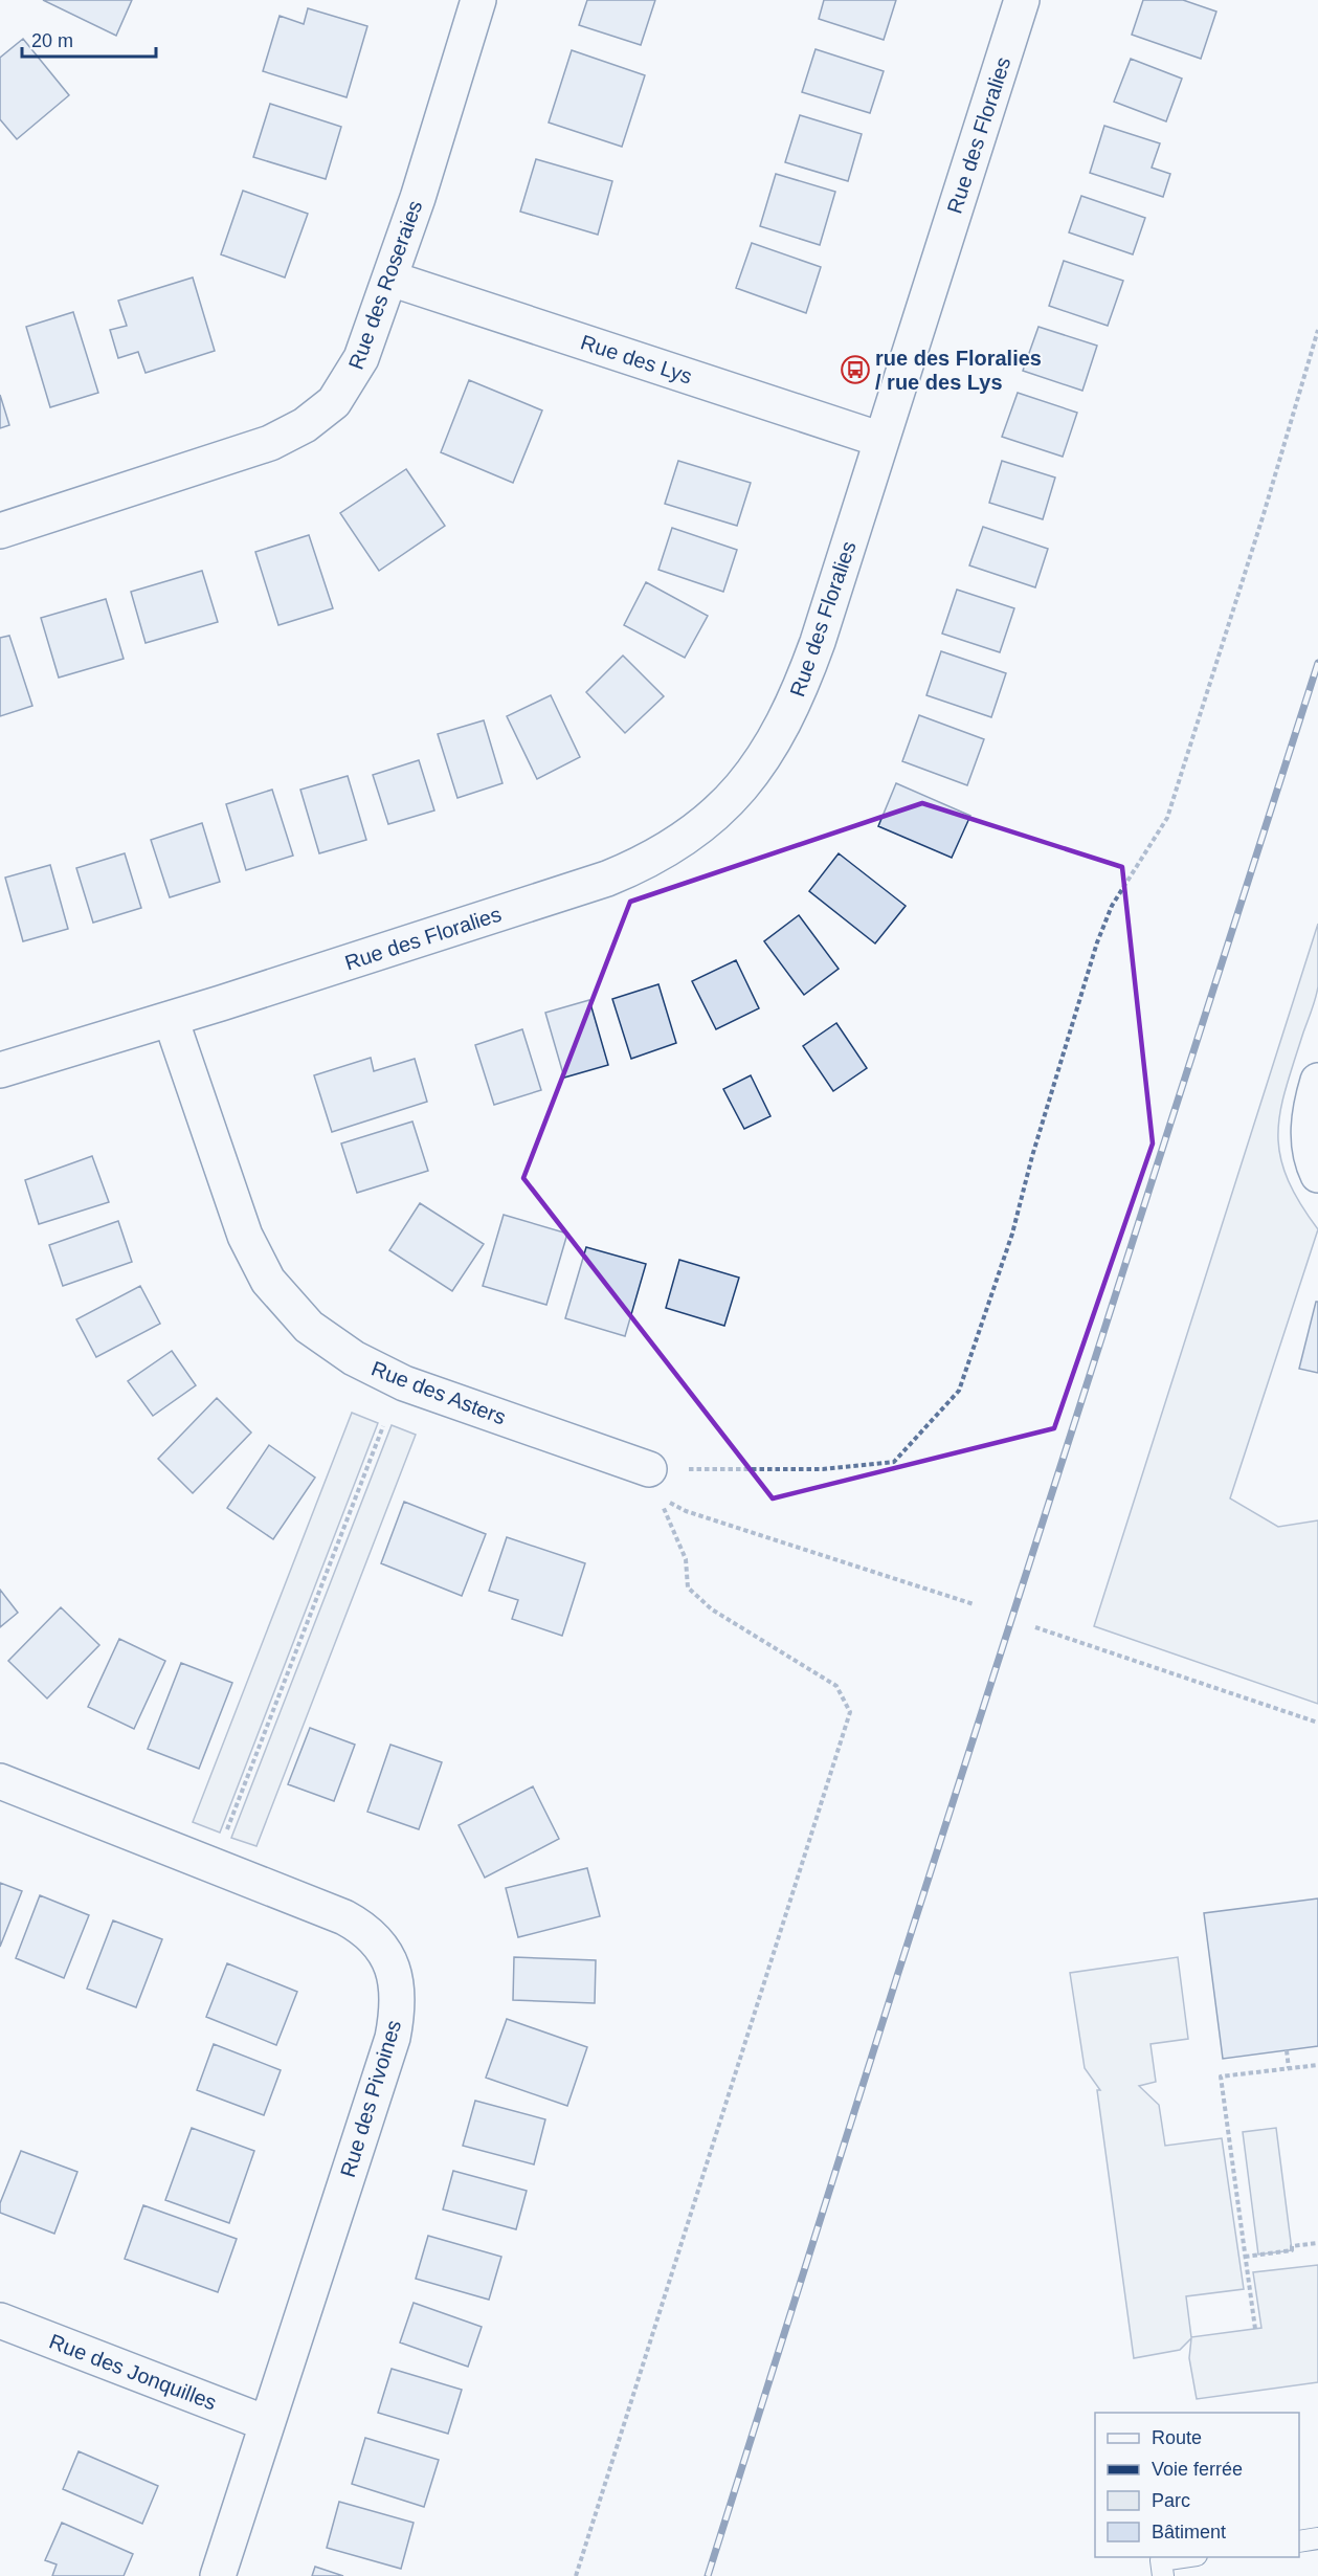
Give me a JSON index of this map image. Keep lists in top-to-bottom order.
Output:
{
  "streets": {
    "street": [
      "Rue des Floralies",
      "Rue des Roseraies",
      "Rue des Lys",
      "Rue des Asters",
      "Rue des Pivoines",
      "Rue des Jonquilles"
    ]
  },
  "crossings": [
    ["Rue des Floralies", "Rue des Lys"],
    ["Rue des Floralies", "Rue des Asters"],
    ["Rue des Roseraies", "Rue des Lys"],
    ["Rue des Pivoines", "Rue des Jonquilles"]
  ],
  "places": {
    "bus stop": ["rue des Floralies / rue des Lys"]
  },
  "legend": [
    "Route",
    "Voie ferrée",
    "Parc",
    "Bâtiment"
  ],
  "scale_bar": "20 m"
}
